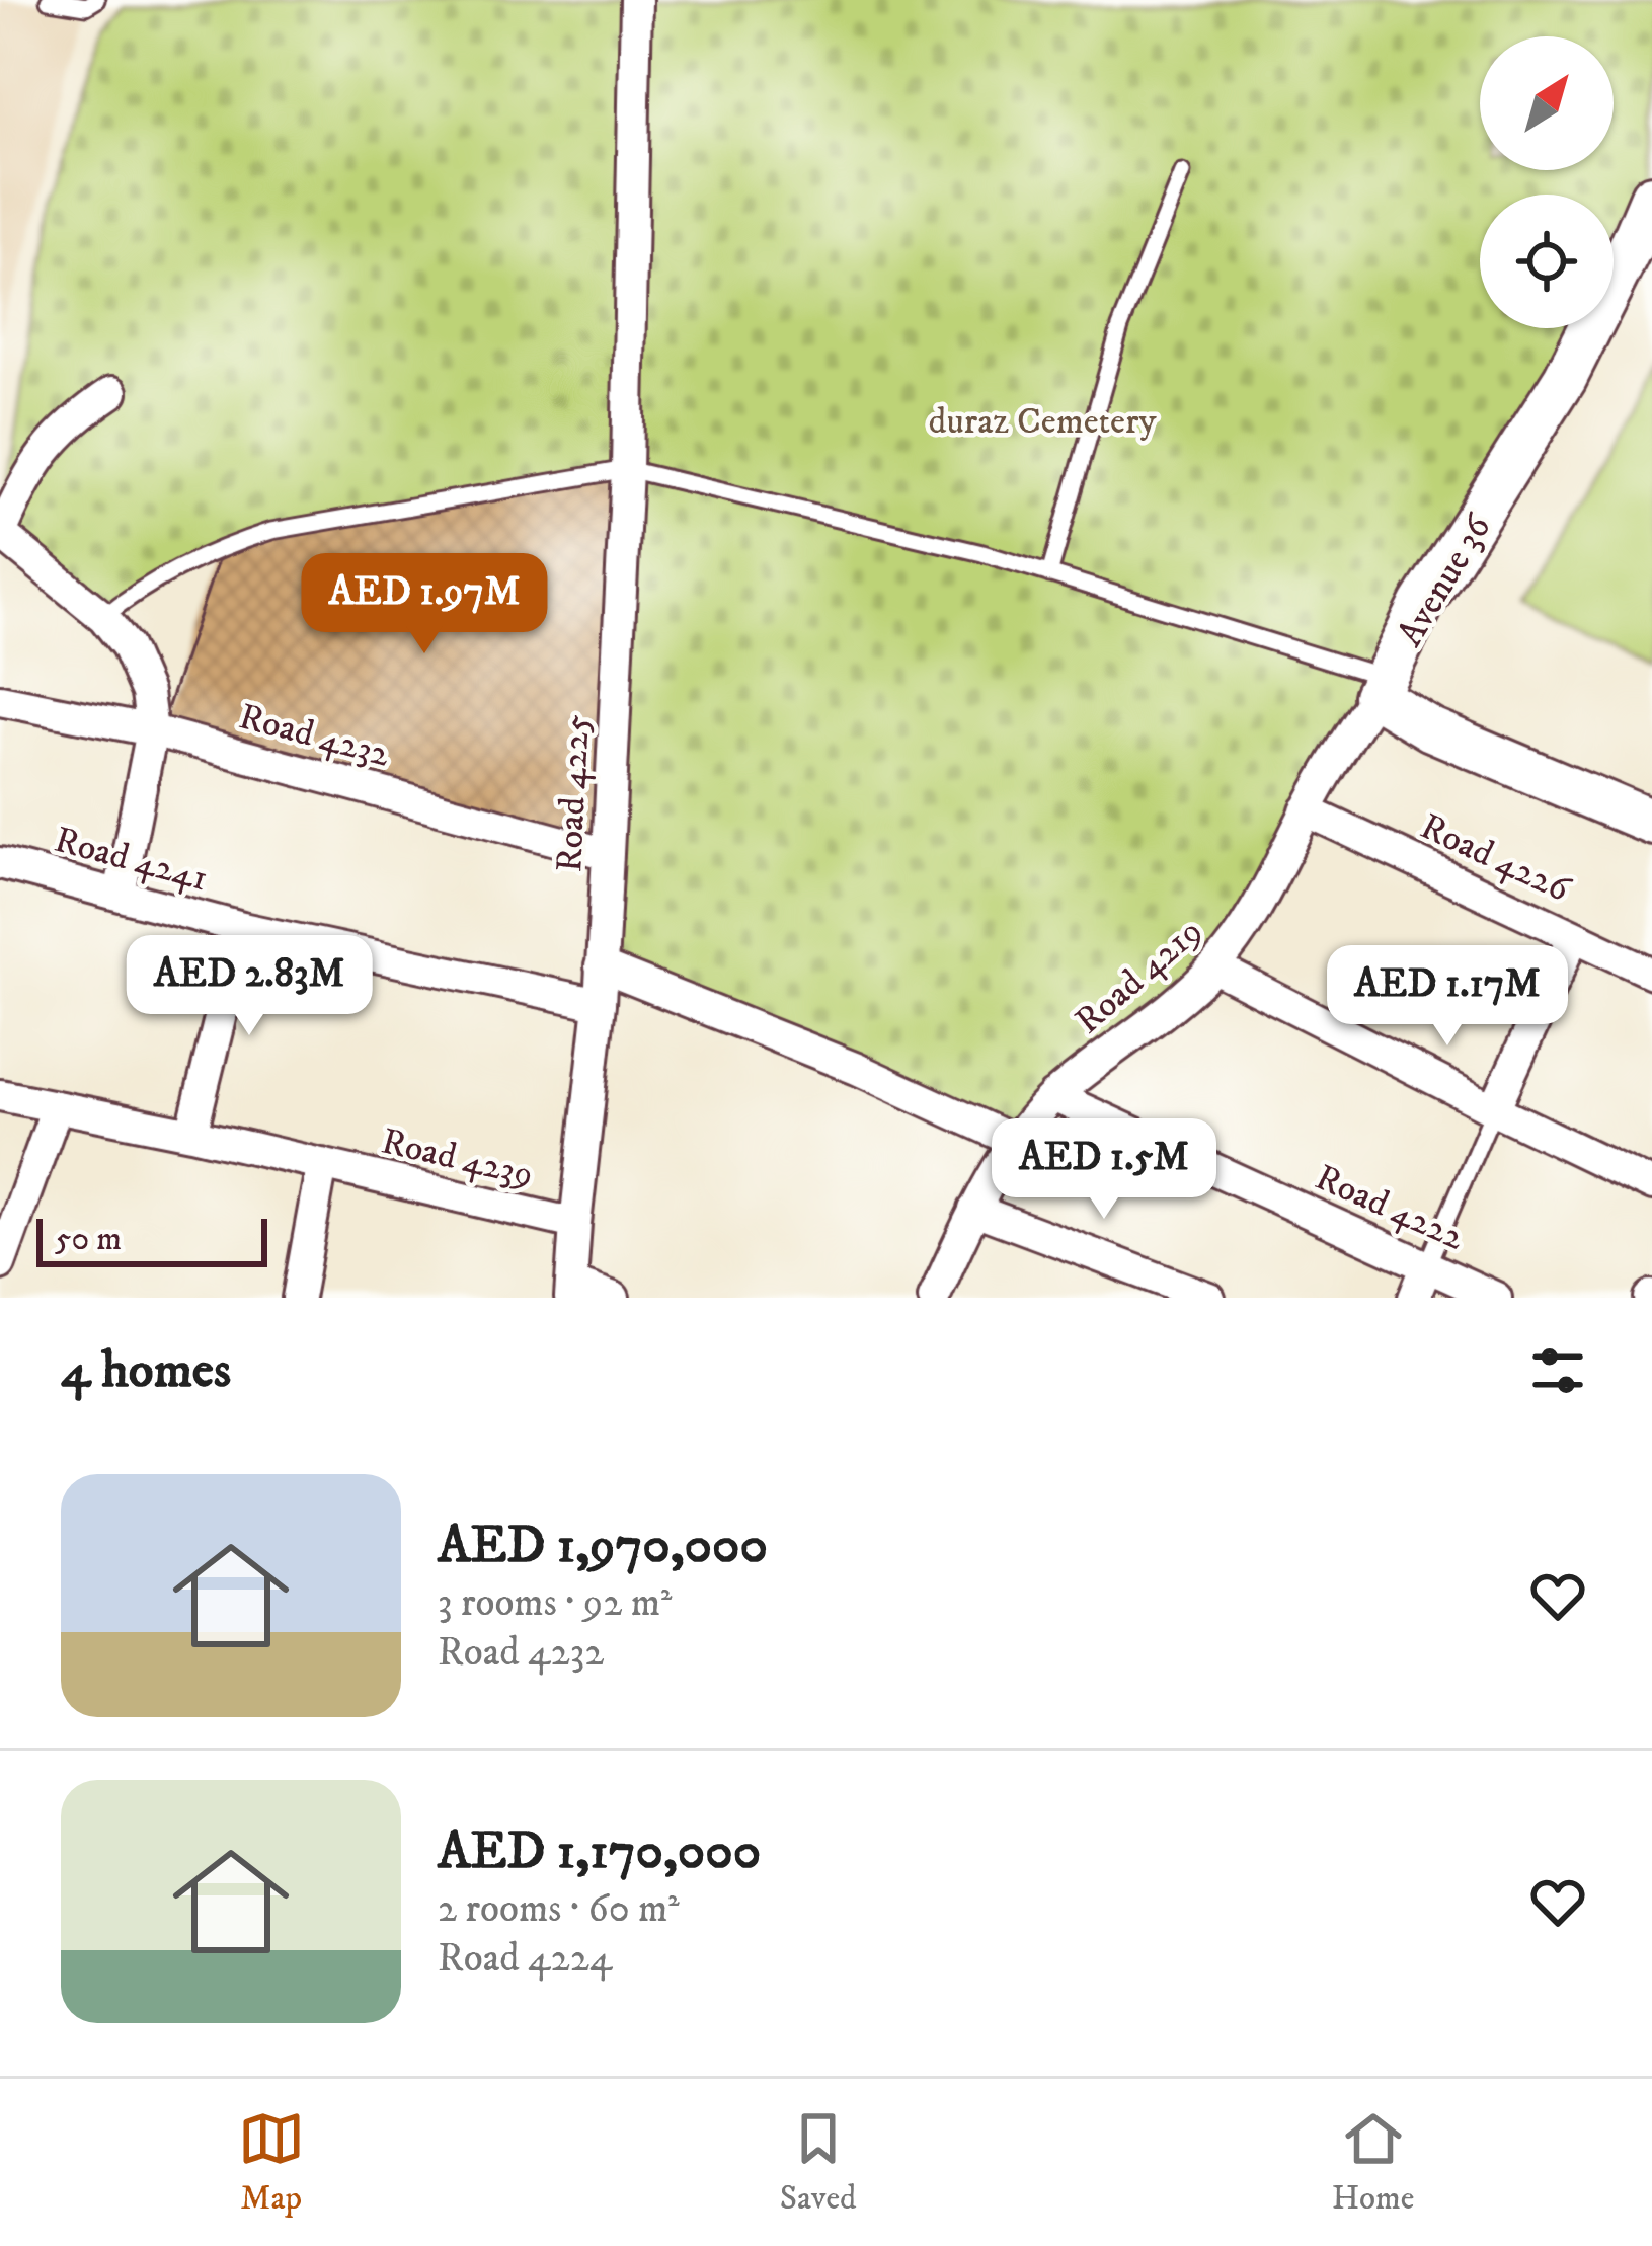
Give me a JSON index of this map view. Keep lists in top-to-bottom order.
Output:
{
  "streets": {
    "street": [
      "Avenue 36",
      "Road 4232",
      "Road 4225",
      "Road 4226",
      "Road 4241",
      "Road 4219",
      "Road 4239",
      "Road 4222"
    ]
  },
  "crossings": [
    ["Avenue 36", "Road 4219"],
    ["Road 4232", "Road 4225"],
    ["Road 4225", "Road 4241"],
    ["Road 4225", "Road 4239"],
    ["Road 4226", "Road 4219"],
    ["Road 4219", "Road 4222"]
  ],
  "parks": ["duraz Cemetery"],
  "scale_bar": "50 m",
  "north": "top right",
  "page": {
    "price": [
      "AED 1.97M",
      "AED 2.83M",
      "AED 1.17M",
      "AED 1.5M"
    ],
    "scale": "50 m",
    "heading": "4 homes",
    "list": [
      {
        "name": "AED 1,970,000",
        "note": "3 rooms · 92 m² · Road 4232"
      },
      {
        "name": "AED 1,170,000",
        "note": "2 rooms · 60 m² · Road 4224"
      }
    ],
    "tabs": ["Map", "Saved", "Home"]
  }
}
